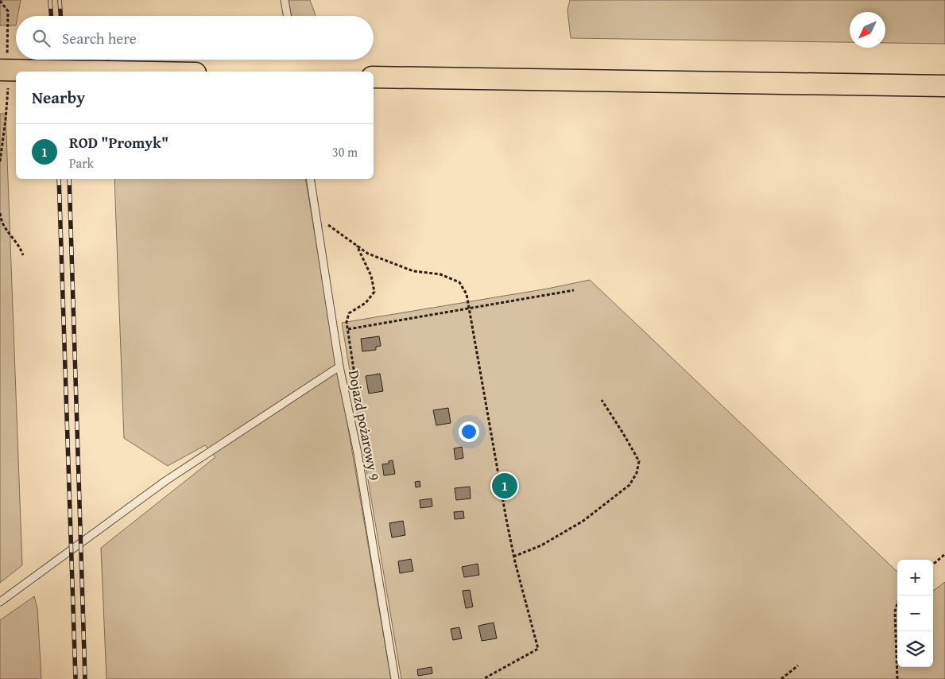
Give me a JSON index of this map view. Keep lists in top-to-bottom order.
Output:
{
  "streets": {
    "lane": ["Dojazd pożarowy 9"]
  },
  "north": "bottom left",
  "page": {
    "search": "Search here",
    "heading": "Nearby",
    "list": [
      {
        "mark": "1",
        "name": "ROD \"Promyk\"",
        "note": "Park",
        "value": "30 m"
      }
    ],
    "pins": "1",
    "map_buttons": ["+", "−"]
  }
}
